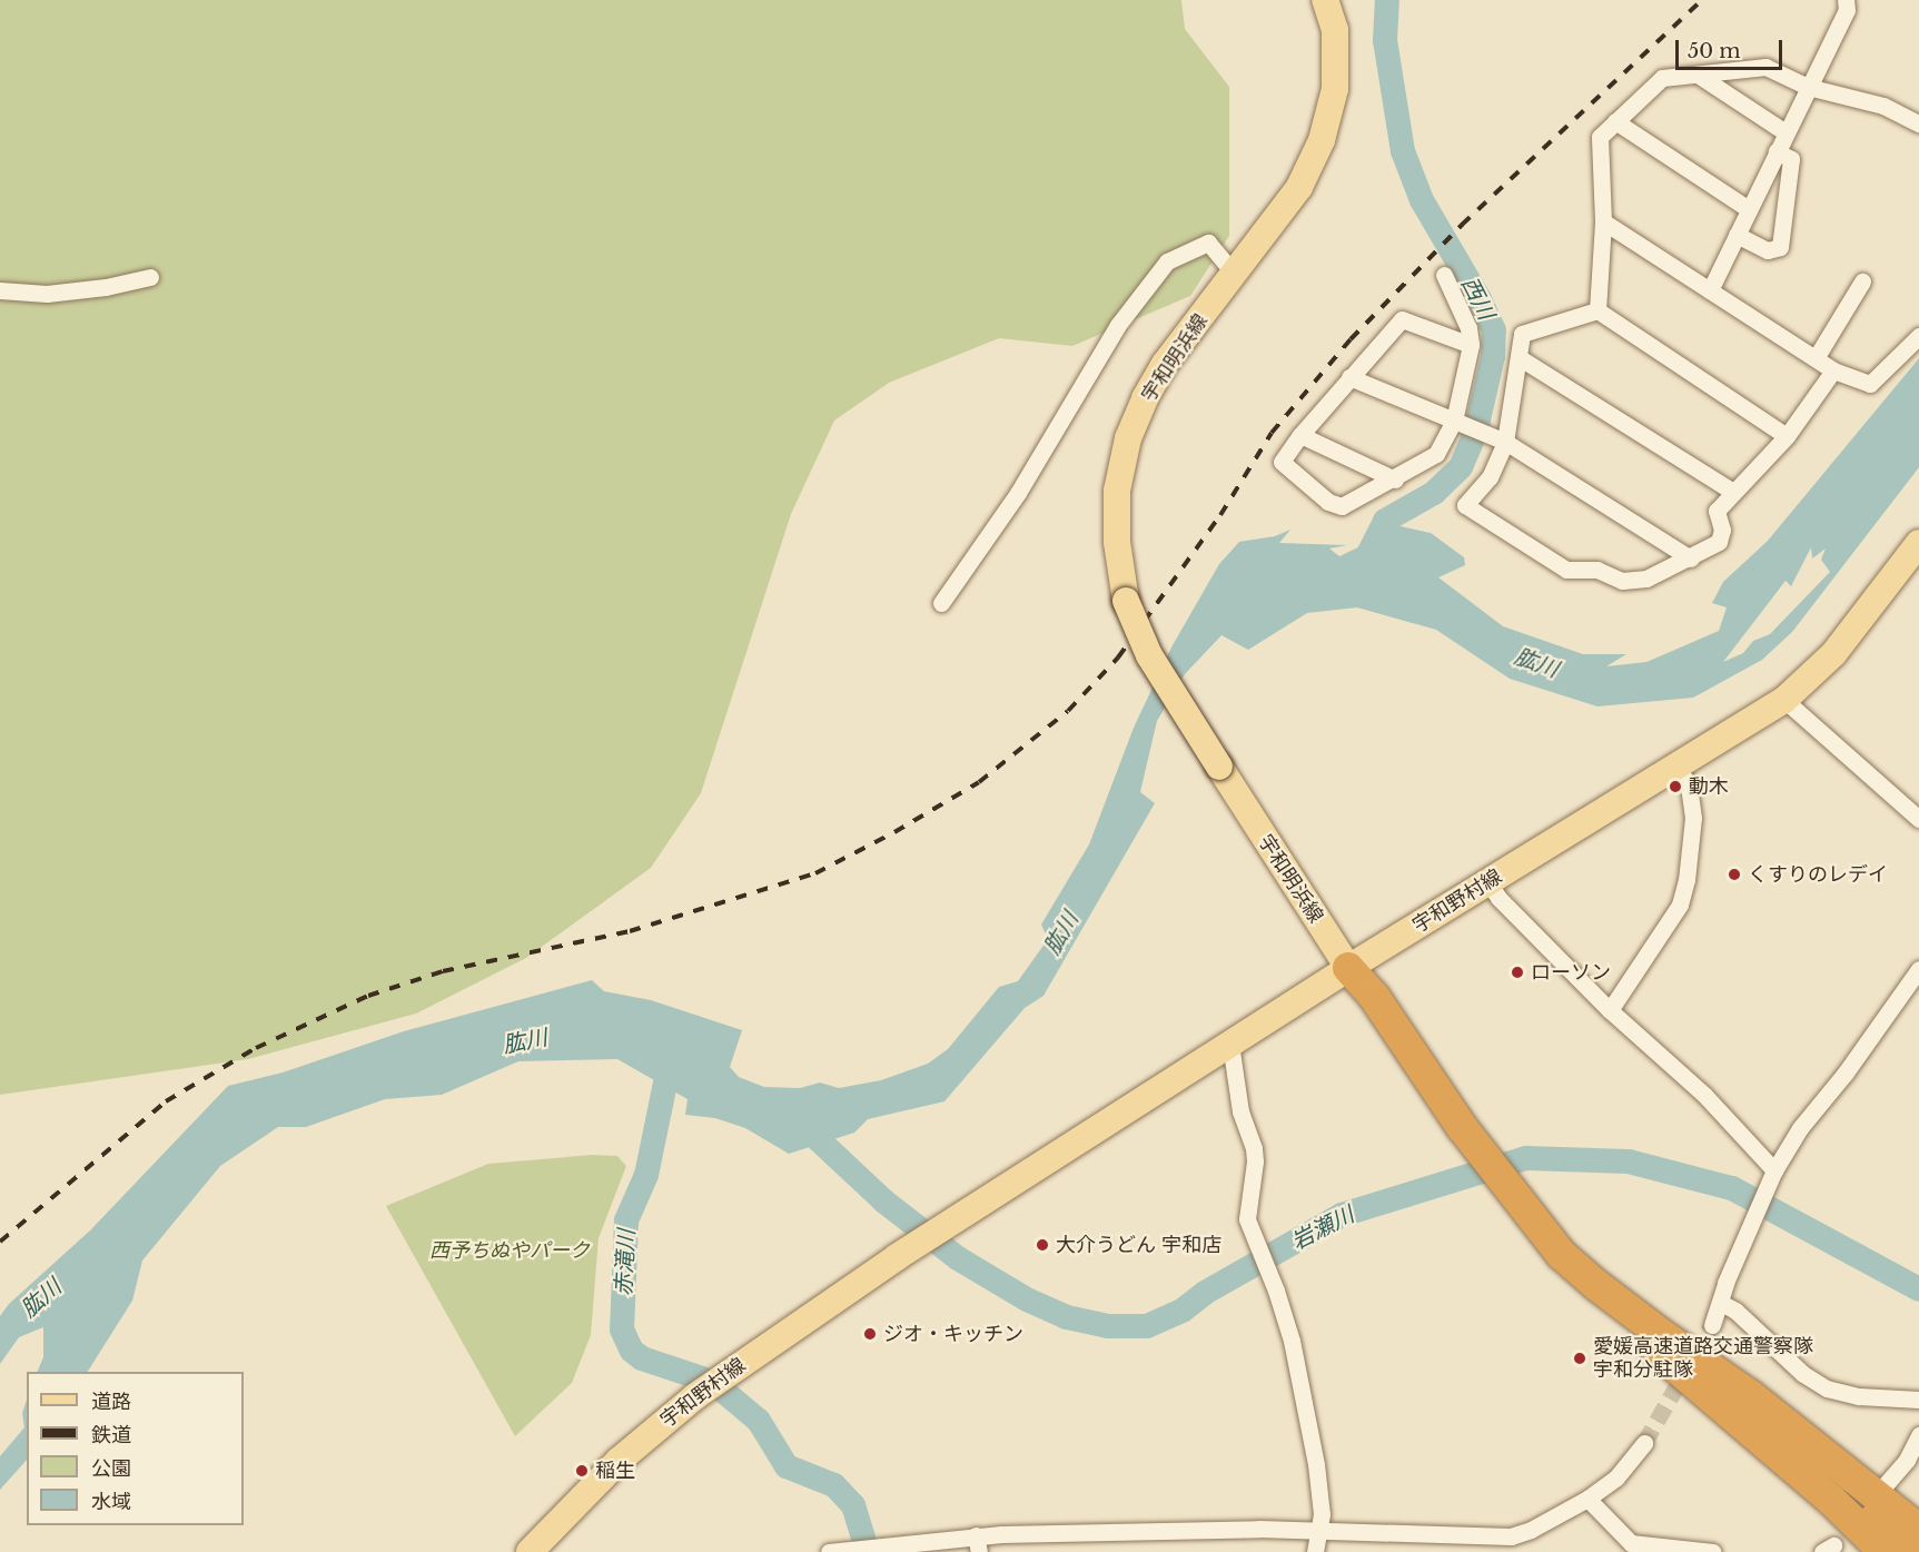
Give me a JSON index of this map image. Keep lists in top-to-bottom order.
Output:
{
  "streets": {
    "main road": ["宇和明浜線", "宇和野村線"]
  },
  "crossings": [
    ["宇和明浜線", "宇和野村線"]
  ],
  "water": [
    "西川",
    "肱川",
    "岩瀬川",
    "赤滝川"
  ],
  "parks": ["西予ちぬやパーク"],
  "places": [
    "動木",
    "くすりのレデイ",
    "ローソン",
    "大介うどん 宇和店",
    "ジオ・キッチン",
    "愛媛高速道路交通警察隊 宇和分駐隊",
    "稲生"
  ],
  "legend": [
    "道路",
    "鉄道",
    "公園",
    "水域"
  ],
  "scale_bar": "50 m"
}
